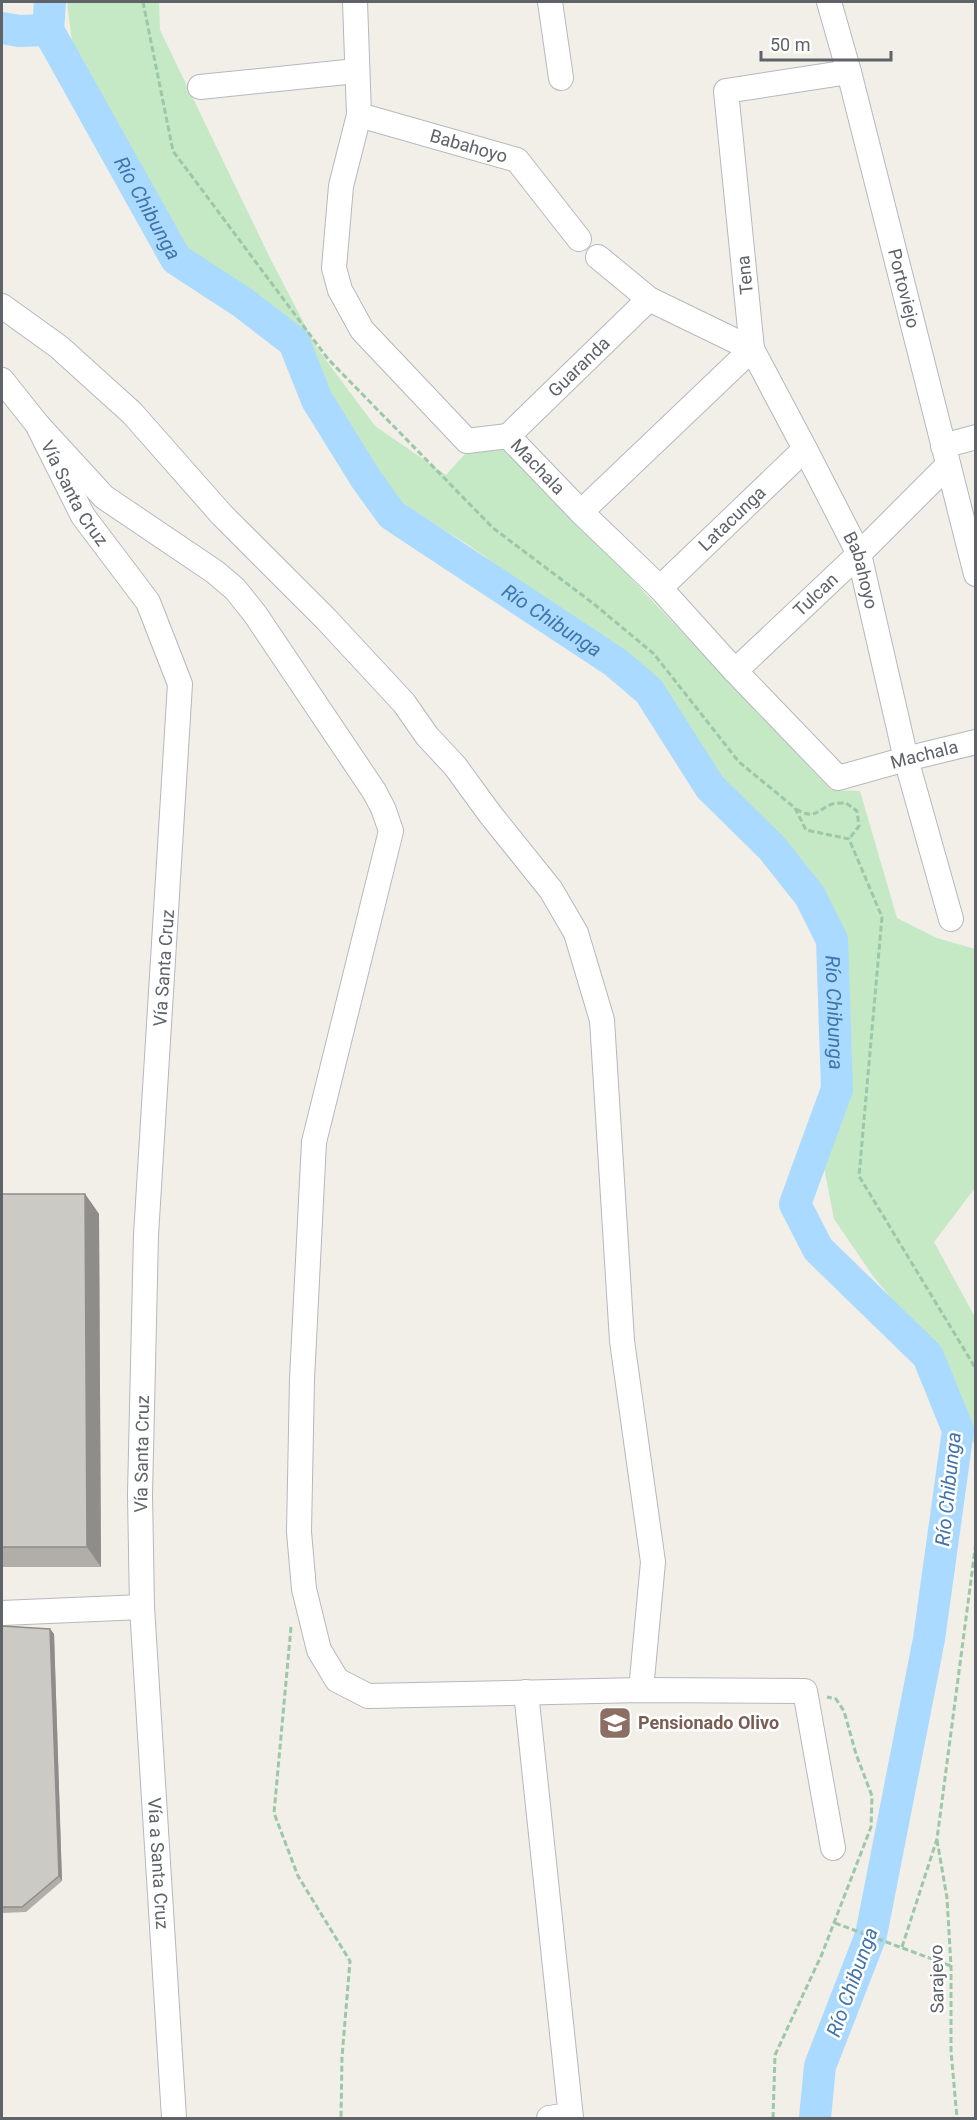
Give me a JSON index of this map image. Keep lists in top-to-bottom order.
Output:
{
  "streets": {
    "street": [
      "Babahoyo",
      "Tena",
      "Portoviejo",
      "Guaranda",
      "Machala",
      "Vía Santa Cruz",
      "Latacunga",
      "Tulcan",
      "Vía a Santa Cruz"
    ],
    "path": ["Sarajevo"]
  },
  "crossings": [
    ["Babahoyo", "Tena"],
    ["Babahoyo", "Machala"],
    ["Babahoyo", "Latacunga"],
    ["Babahoyo", "Tulcan"],
    ["Tena", "Portoviejo"],
    ["Portoviejo", "Tulcan"],
    ["Guaranda", "Machala"],
    ["Machala", "Latacunga"],
    ["Machala", "Tulcan"],
    ["Vía Santa Cruz", "Vía a Santa Cruz"]
  ],
  "water": ["Río Chibunga"],
  "places": {
    "school or university": ["Pensionado Olivo"]
  },
  "scale_bar": "50 m"
}
